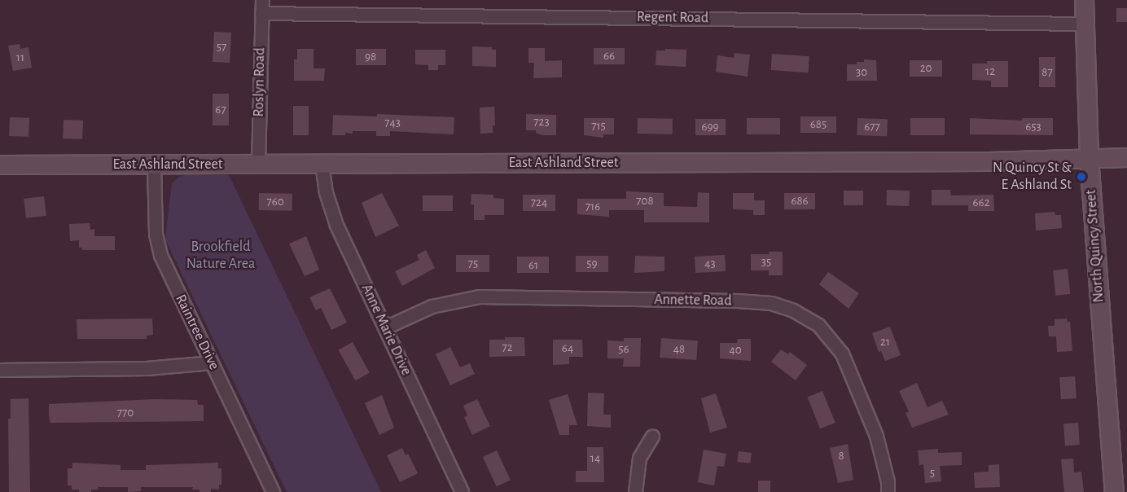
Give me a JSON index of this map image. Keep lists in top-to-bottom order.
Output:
{
  "streets": {
    "main road": ["East Ashland Street", "North Quincy Street"],
    "street": [
      "Regent Road",
      "Roslyn Road",
      "Annette Road",
      "Anne Marie Drive",
      "Raintree Drive"
    ]
  },
  "crossings": [
    ["Regent Road", "Roslyn Road"],
    ["Regent Road", "North Quincy Street"],
    ["Roslyn Road", "East Ashland Street"],
    ["East Ashland Street", "North Quincy Street"],
    ["East Ashland Street", "Anne Marie Drive"],
    ["East Ashland Street", "Raintree Drive"],
    ["Annette Road", "Anne Marie Drive"]
  ],
  "parks": ["Brookfield Nature Area"],
  "places": ["N Quincy St & E Ashland St"],
  "house_numbers": [
    "57",
    "66",
    "98",
    "11",
    "20",
    "12",
    "30",
    "87",
    "67",
    "723",
    "743",
    "685",
    "715",
    "699",
    "677",
    "653",
    "708",
    "686",
    "760",
    "724",
    "662",
    "716",
    "35",
    "75",
    "59",
    "43",
    "61",
    "21",
    "72",
    "64",
    "56",
    "48",
    "40",
    "770",
    "8",
    "14",
    "5"
  ]
}
